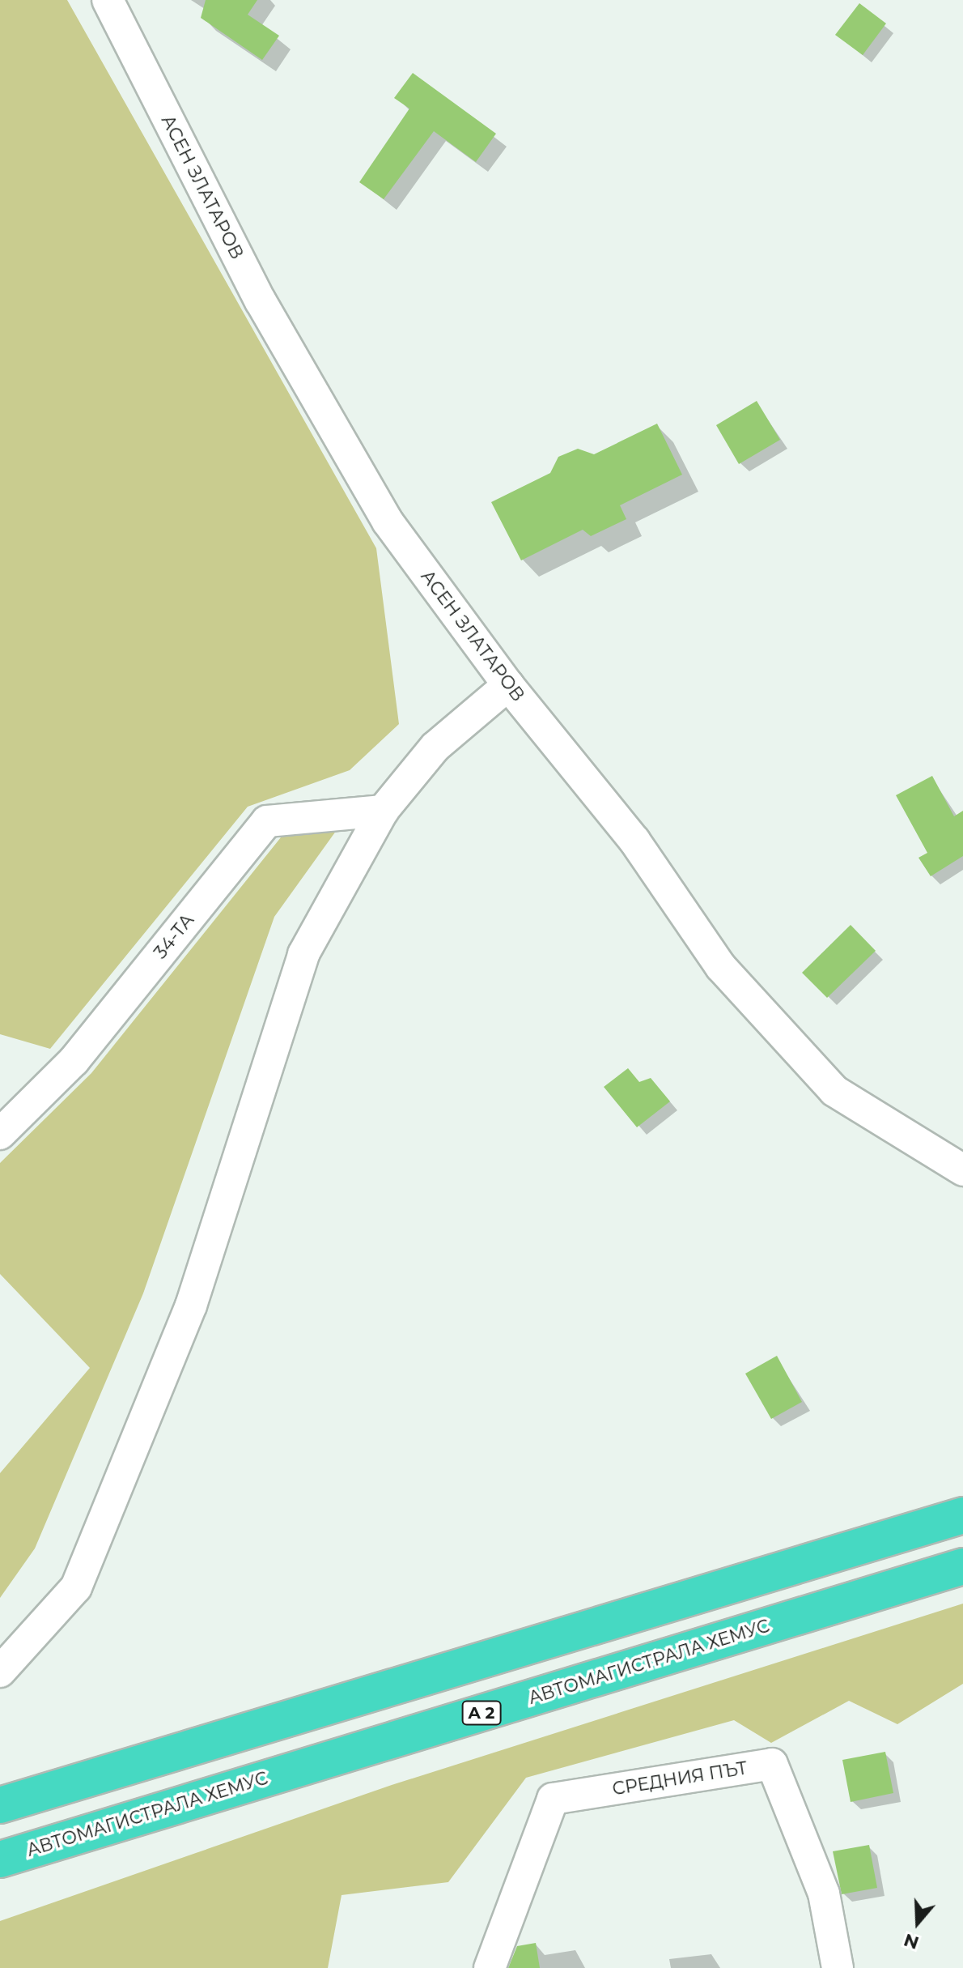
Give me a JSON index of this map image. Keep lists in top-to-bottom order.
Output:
{
  "streets": {
    "highway": ["АВТОМАГИСТРАЛА ХЕМУС", "A 2"],
    "street": ["АСЕН ЗЛАТАРОВ", "34-ТА", "СРЕДНИЯ ПЪТ"]
  },
  "north": "bottom"
}
